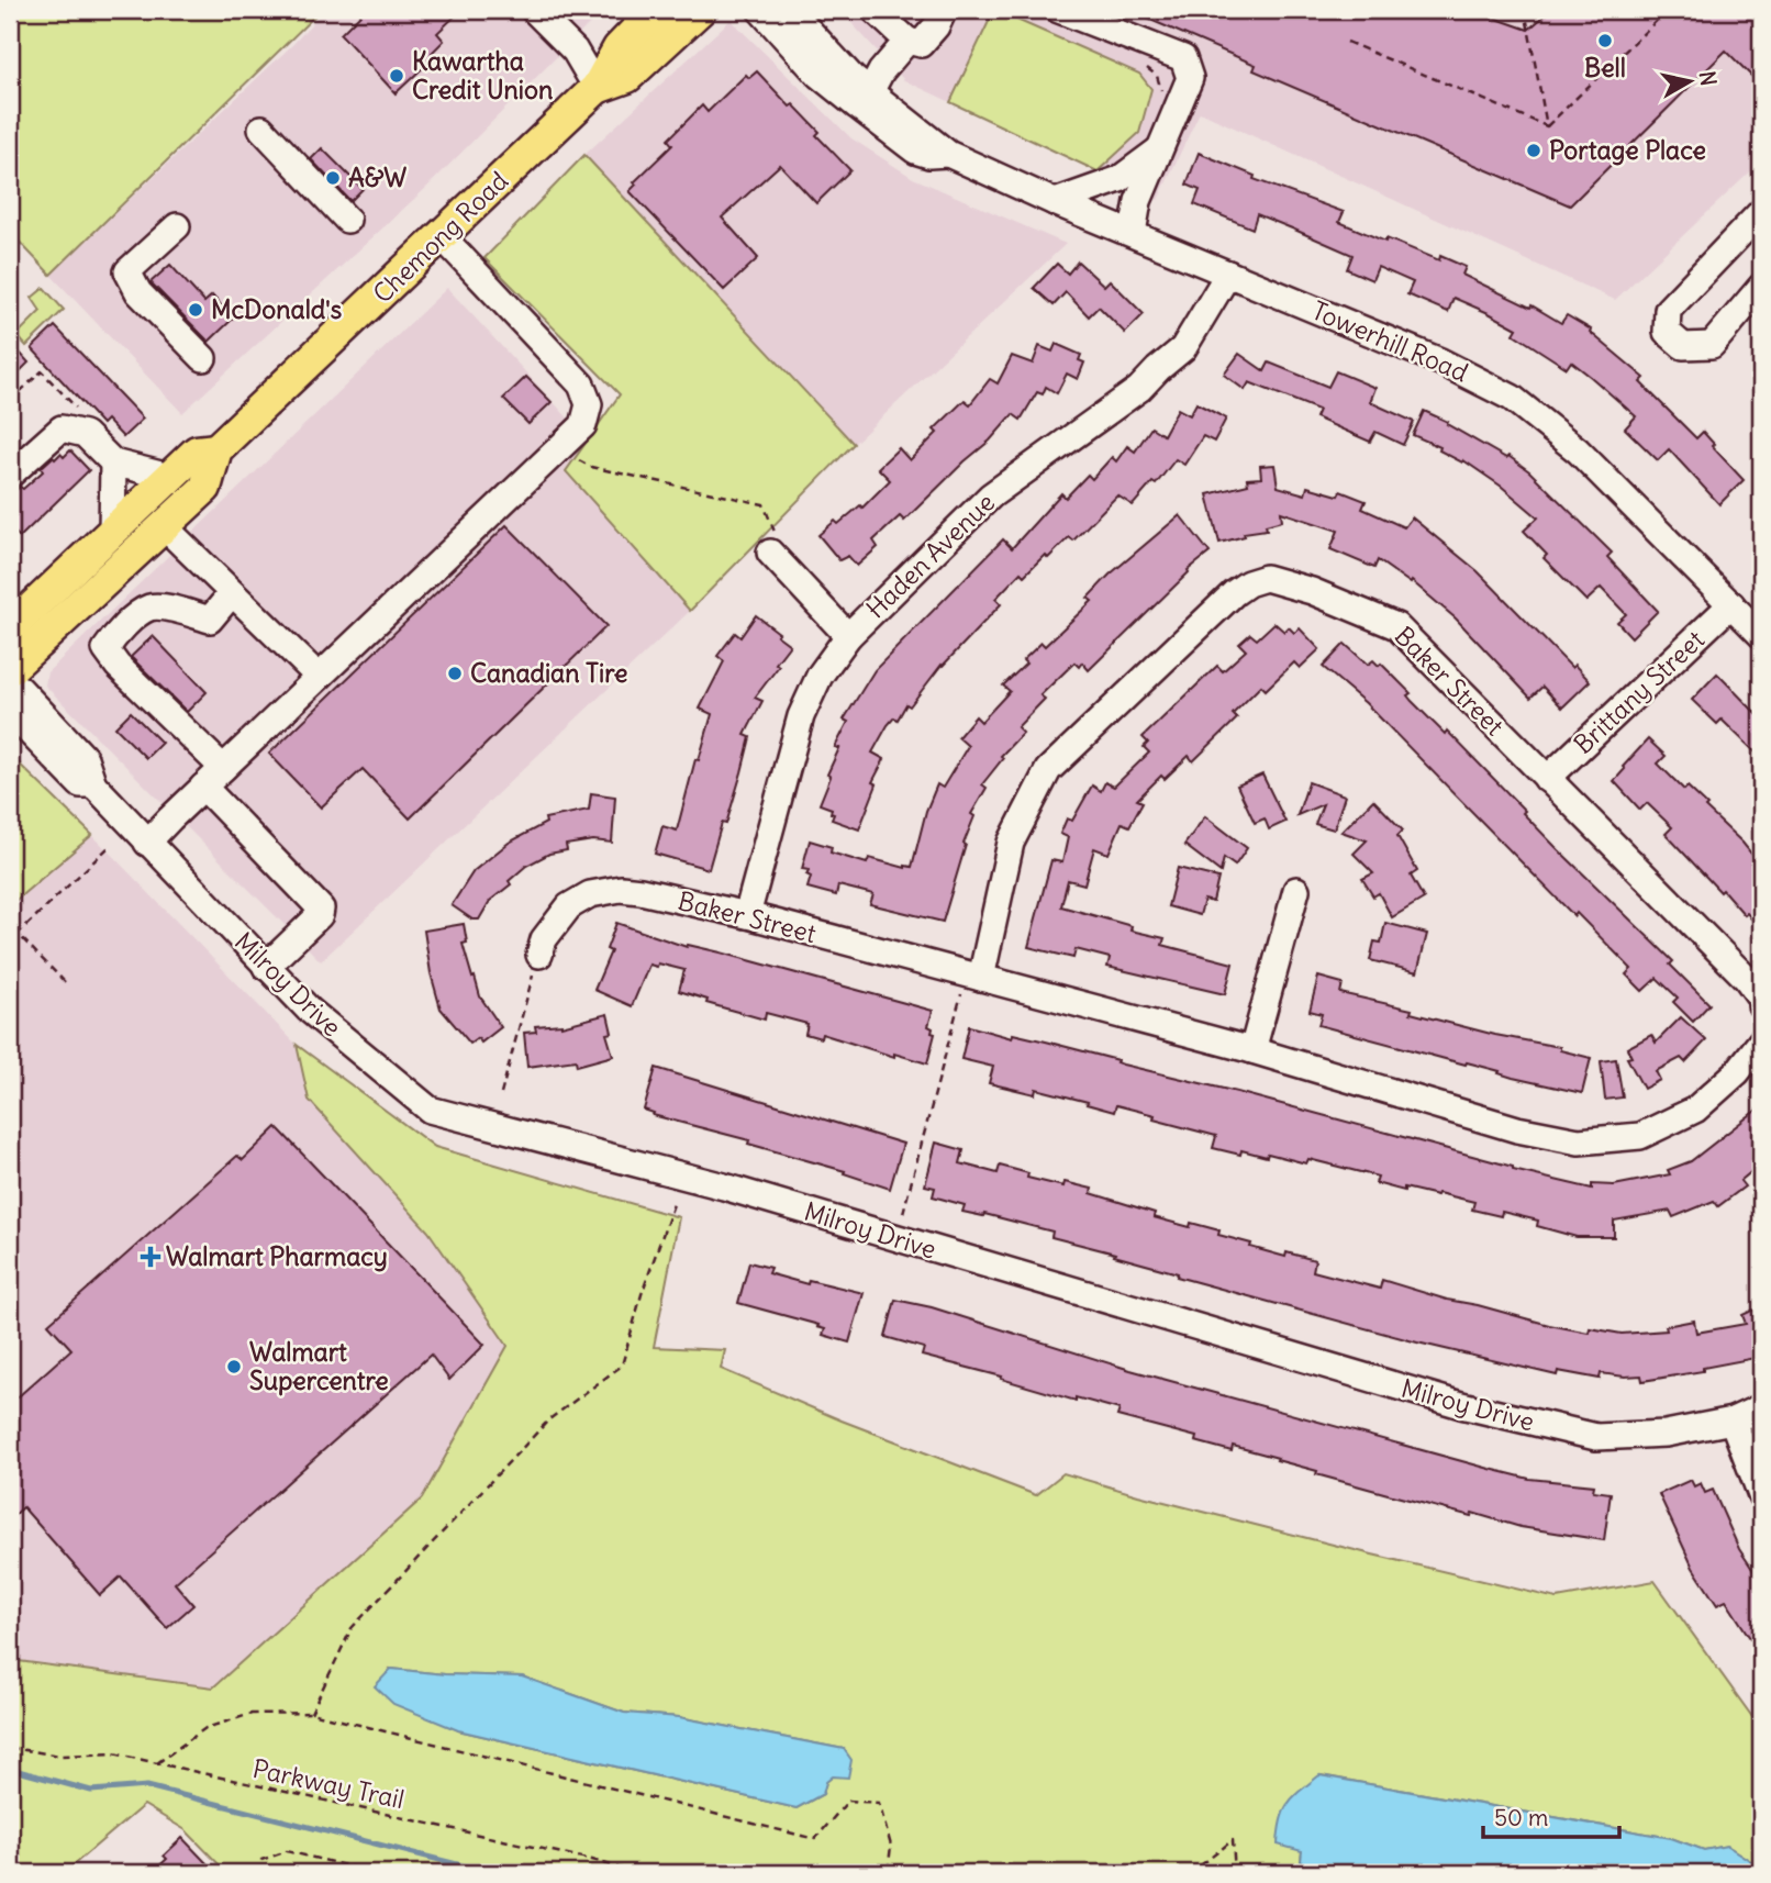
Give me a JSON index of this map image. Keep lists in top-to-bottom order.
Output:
{
  "streets": {
    "main road": ["Chemong Road"],
    "street": [
      "Towerhill Road",
      "Haden Avenue",
      "Baker Street",
      "Brittany Street",
      "Milroy Drive"
    ],
    "path": ["Parkway Trail"]
  },
  "crossings": [
    ["Towerhill Road", "Haden Avenue"],
    ["Towerhill Road", "Brittany Street"],
    ["Haden Avenue", "Baker Street"],
    ["Baker Street", "Brittany Street"]
  ],
  "places": {
    "other": [
      "Bell",
      "Kawartha Credit Union",
      "Portage Place",
      "A&W",
      "McDonald's",
      "Canadian Tire",
      "Walmart Supercentre"
    ],
    "health": ["Walmart Pharmacy"]
  },
  "scale_bar": "50 m",
  "north": "right"
}
